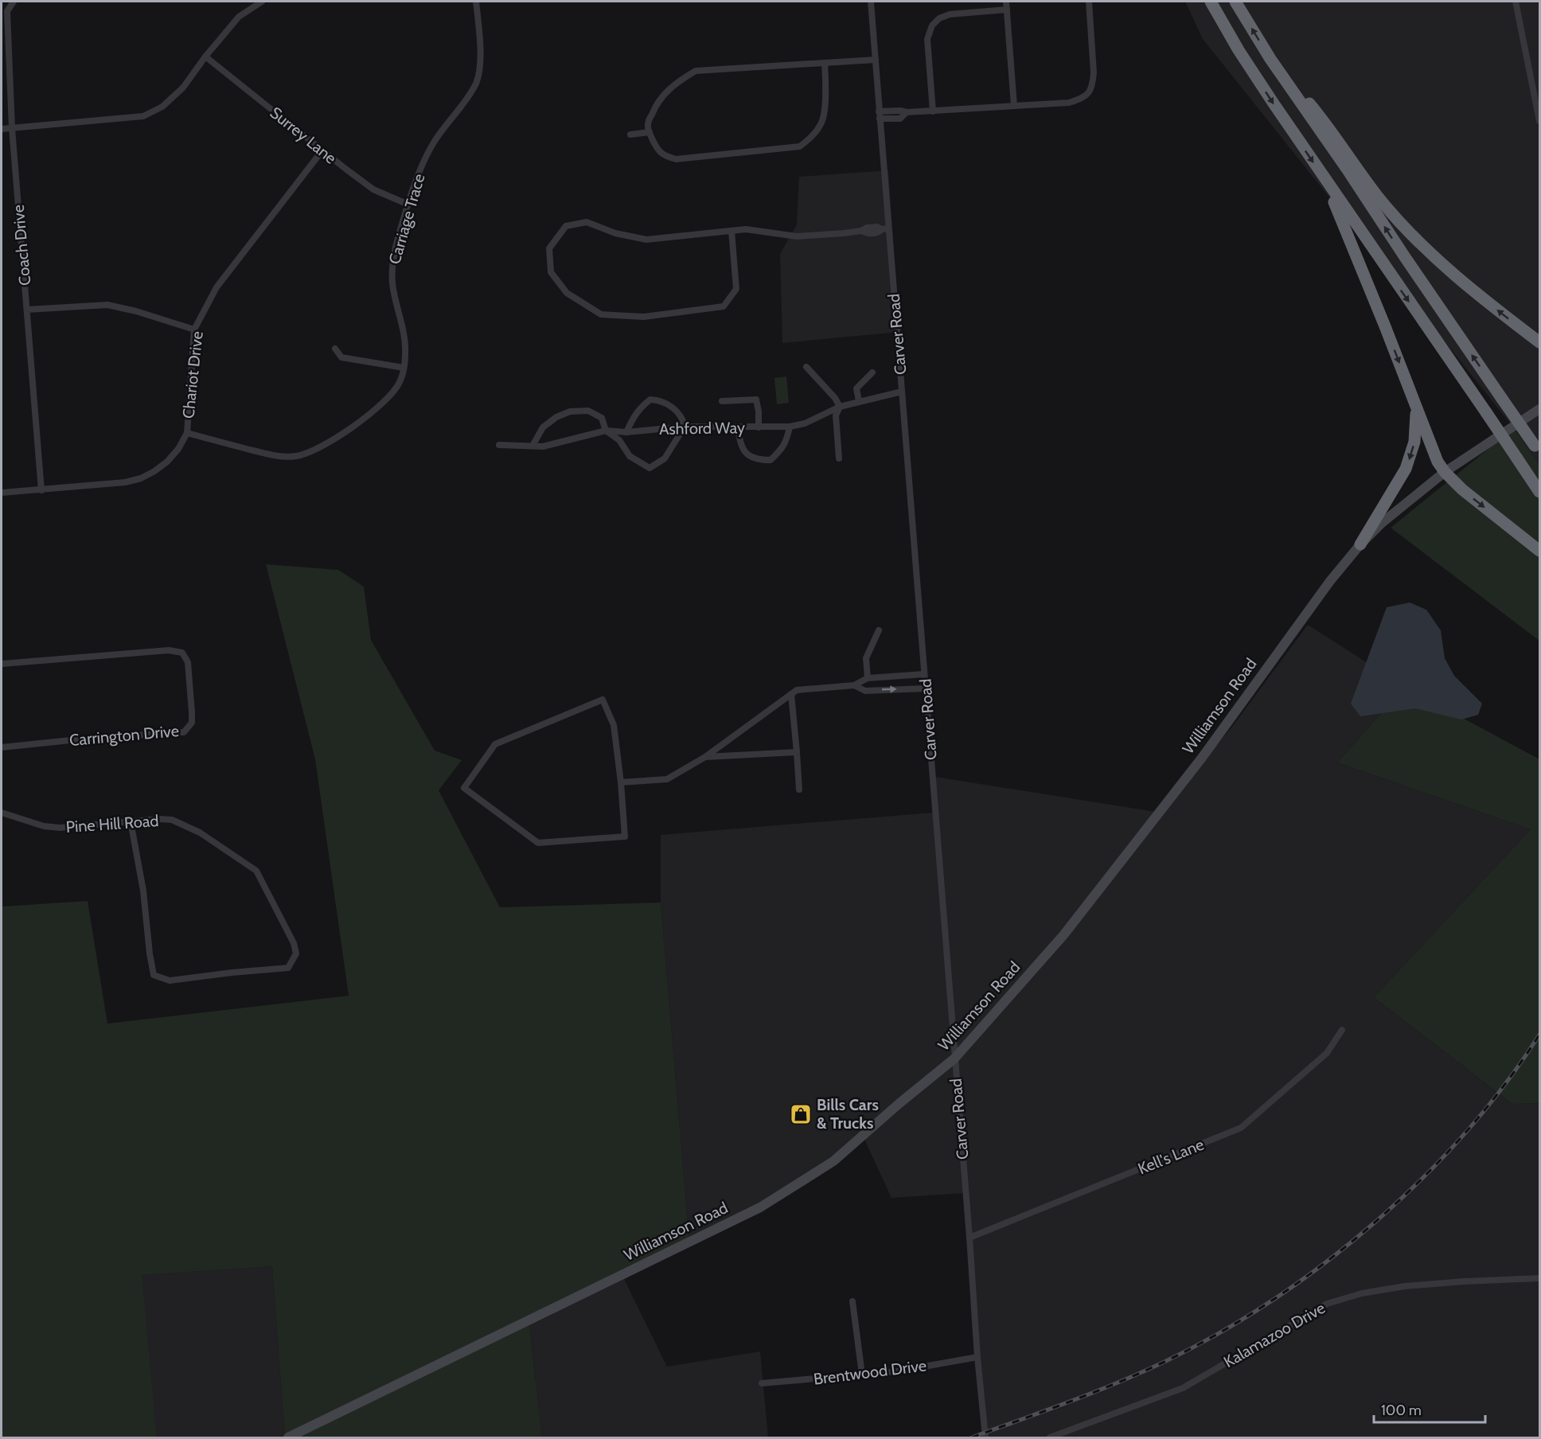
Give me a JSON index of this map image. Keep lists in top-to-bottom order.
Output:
{
  "streets": {
    "main road": ["Williamson Road"],
    "street": [
      "Surrey Lane",
      "Carriage Trace",
      "Coach Drive",
      "Carver Road",
      "Chariot Drive",
      "Ashford Way",
      "Carrington Drive",
      "Pine Hill Road",
      "Kell's Lane",
      "Kalamazoo Drive",
      "Brentwood Drive"
    ]
  },
  "crossings": [
    ["Surrey Lane", "Carriage Trace"],
    ["Surrey Lane", "Chariot Drive"],
    ["Carriage Trace", "Chariot Drive"],
    ["Coach Drive", "Chariot Drive"],
    ["Carver Road", "Ashford Way"],
    ["Carver Road", "Williamson Road"],
    ["Carver Road", "Kell's Lane"],
    ["Carver Road", "Brentwood Drive"]
  ],
  "places": {
    "shop": ["Bills Cars & Trucks"]
  },
  "scale_bar": "100 m"
}
